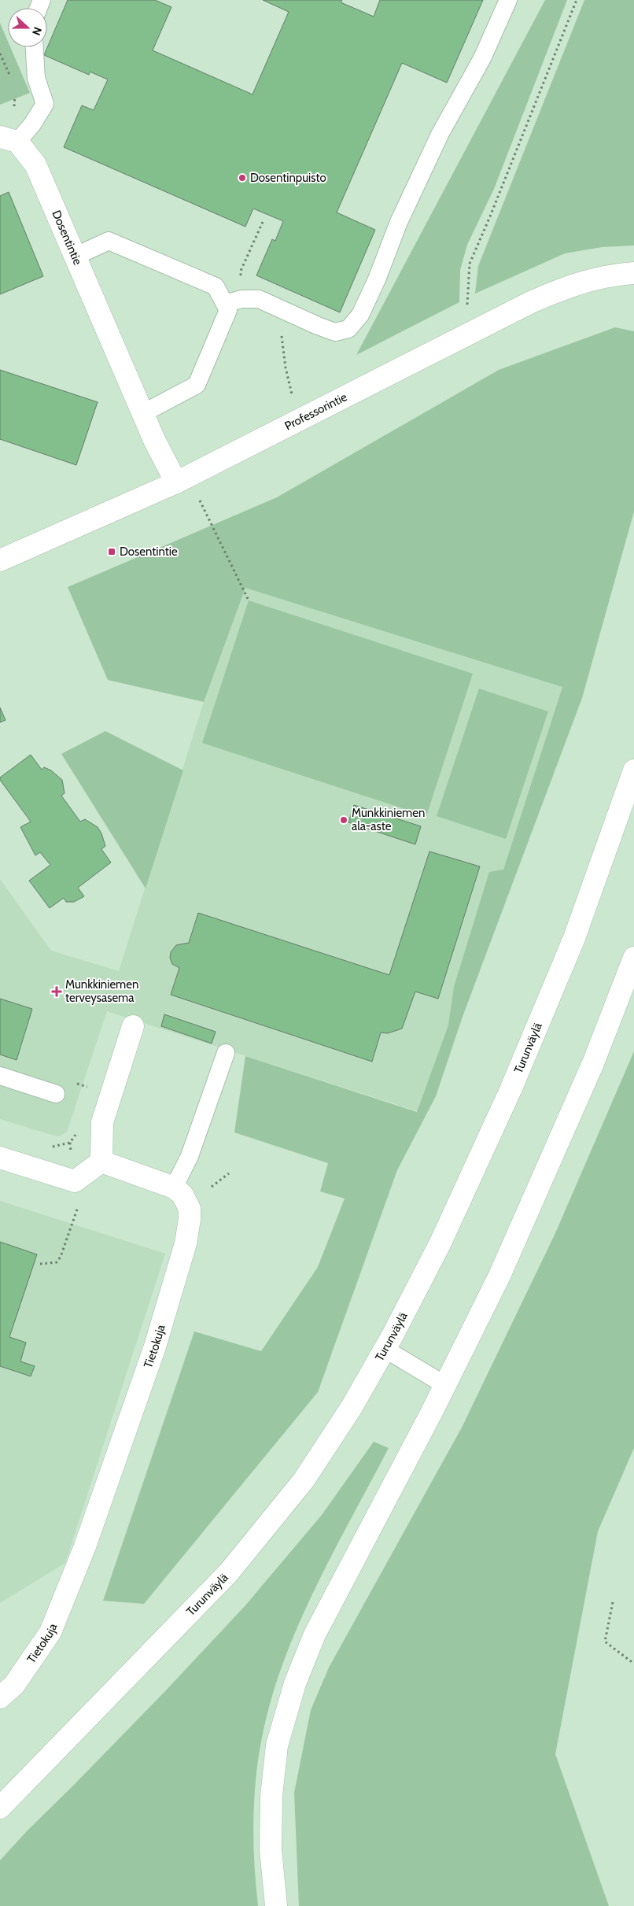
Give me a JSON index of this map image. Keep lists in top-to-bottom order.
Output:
{
  "streets": {
    "main road": [
      "Dosentintie",
      "Professorintie",
      "Turunväylä",
      "Tietokuja"
    ]
  },
  "crossings": [
    ["Dosentintie", "Professorintie"]
  ],
  "places": {
    "other": ["Dosentinpuisto", "Munkkiniemen ala-aste"],
    "transit": ["Dosentintie"],
    "health": ["Munkkiniemen terveysasema"]
  },
  "north": "right"
}
